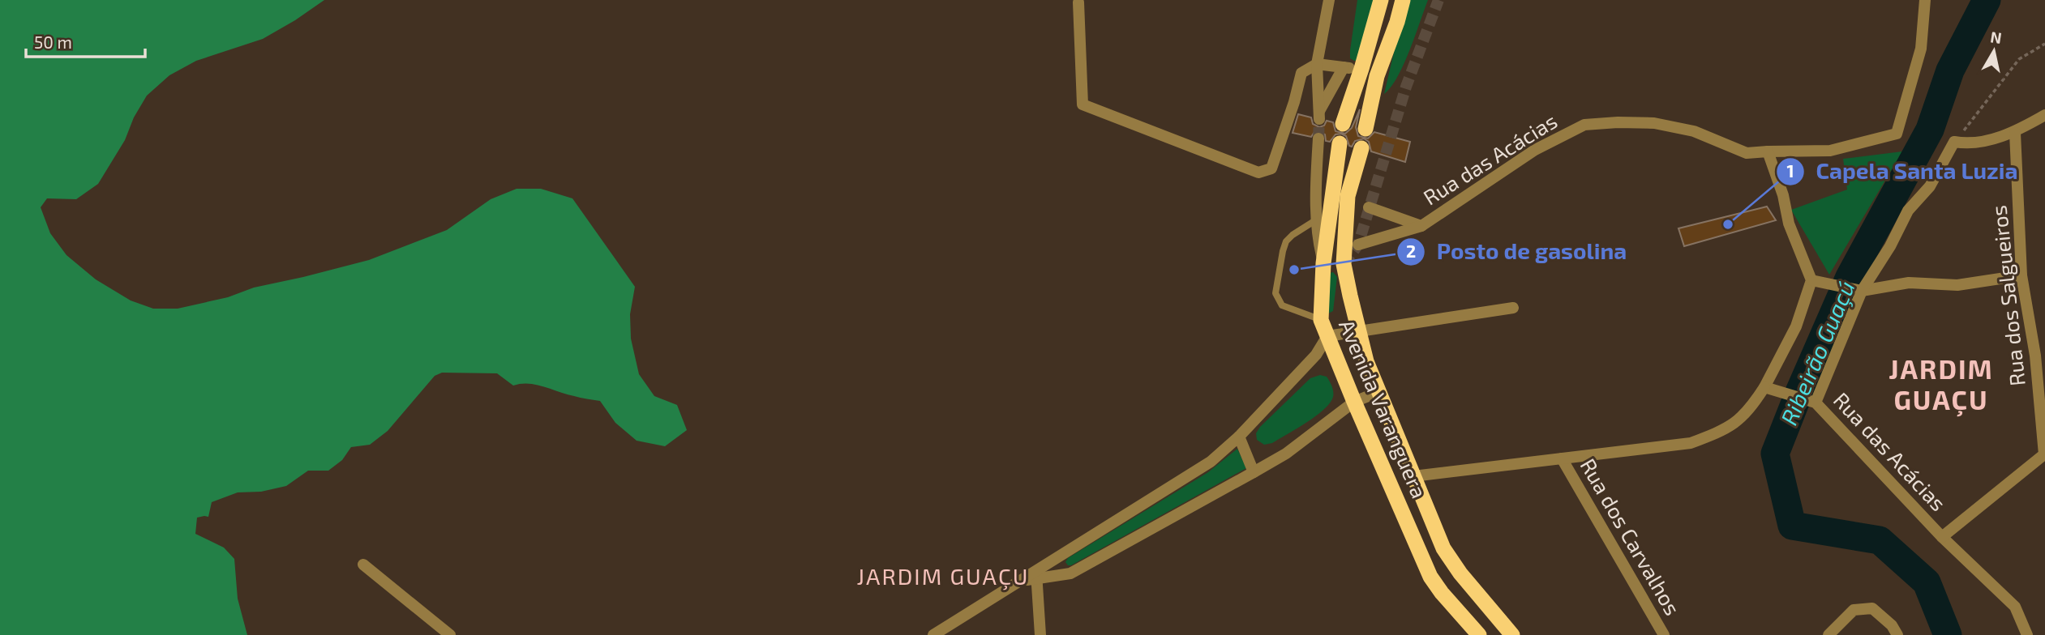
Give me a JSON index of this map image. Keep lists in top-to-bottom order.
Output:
{
  "streets": {
    "highway": ["Avenida Varanguera"],
    "street": ["Rua das Acácias", "Rua dos Salgueiros", "Rua dos Carvalhos"]
  },
  "crossings": [
    ["Rua das Acácias", "Rua dos Salgueiros"],
    ["Rua das Acácias", "Rua dos Carvalhos"],
    ["Avenida Varanguera", "Rua dos Carvalhos"]
  ],
  "districts": ["JARDIM GUAÇU", "JARDIM GUAÇU"],
  "water": ["Ribeirão Guaçú"],
  "places": ["Capela Santa Luzia", "Posto de gasolina"],
  "scale_bar": "50 m",
  "north": "top"
}
